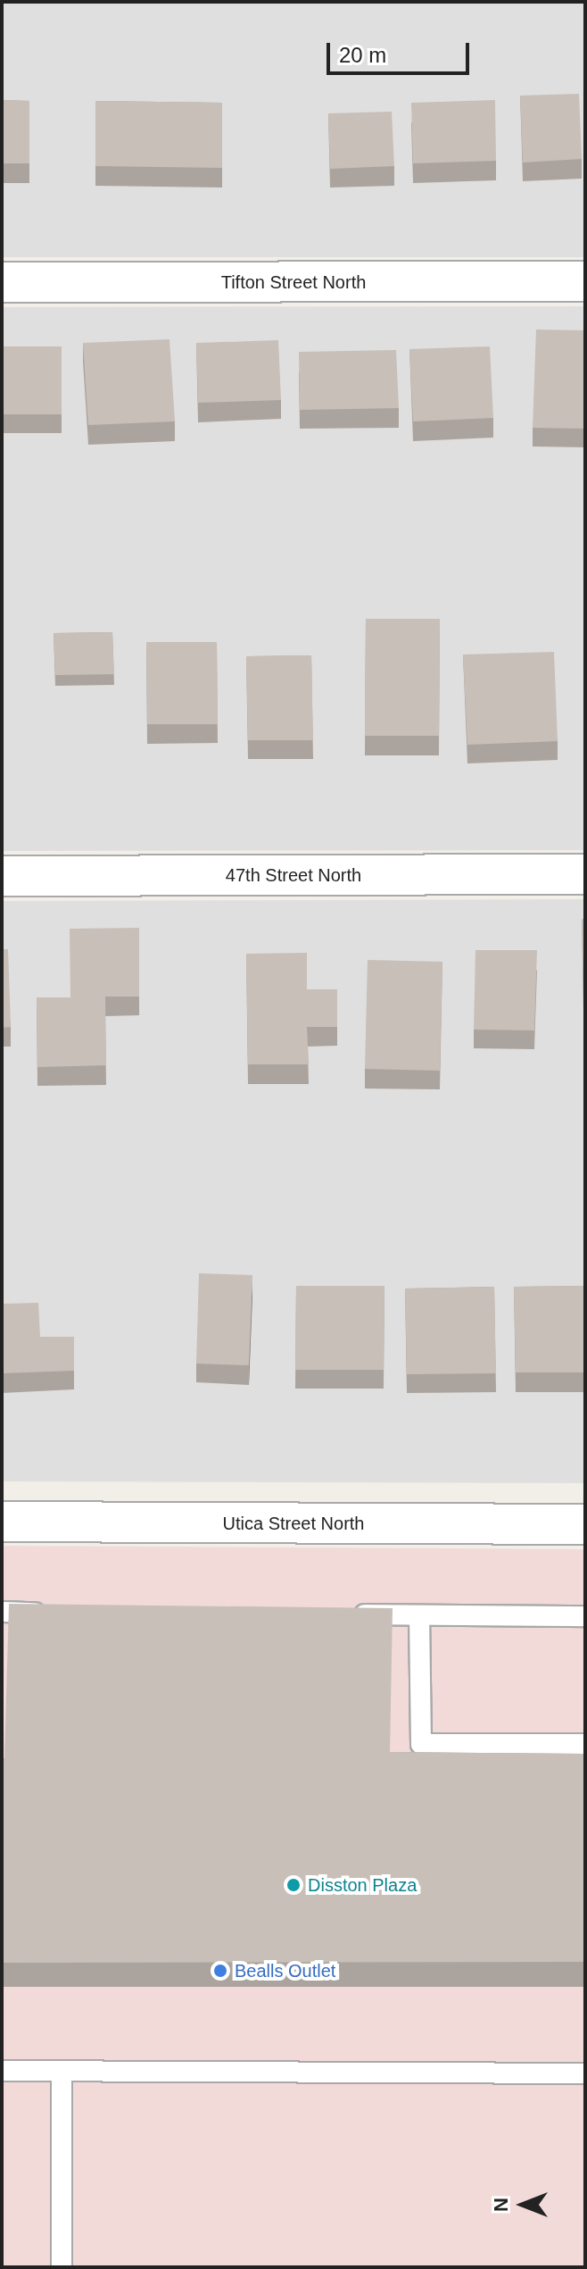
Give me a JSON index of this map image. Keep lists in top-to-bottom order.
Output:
{
  "streets": {
    "street": ["Tifton Street North", "47th Street North", "Utica Street North"]
  },
  "places": ["Disston Plaza", "Bealls Outlet"],
  "scale_bar": "20 m",
  "north": "left"
}
